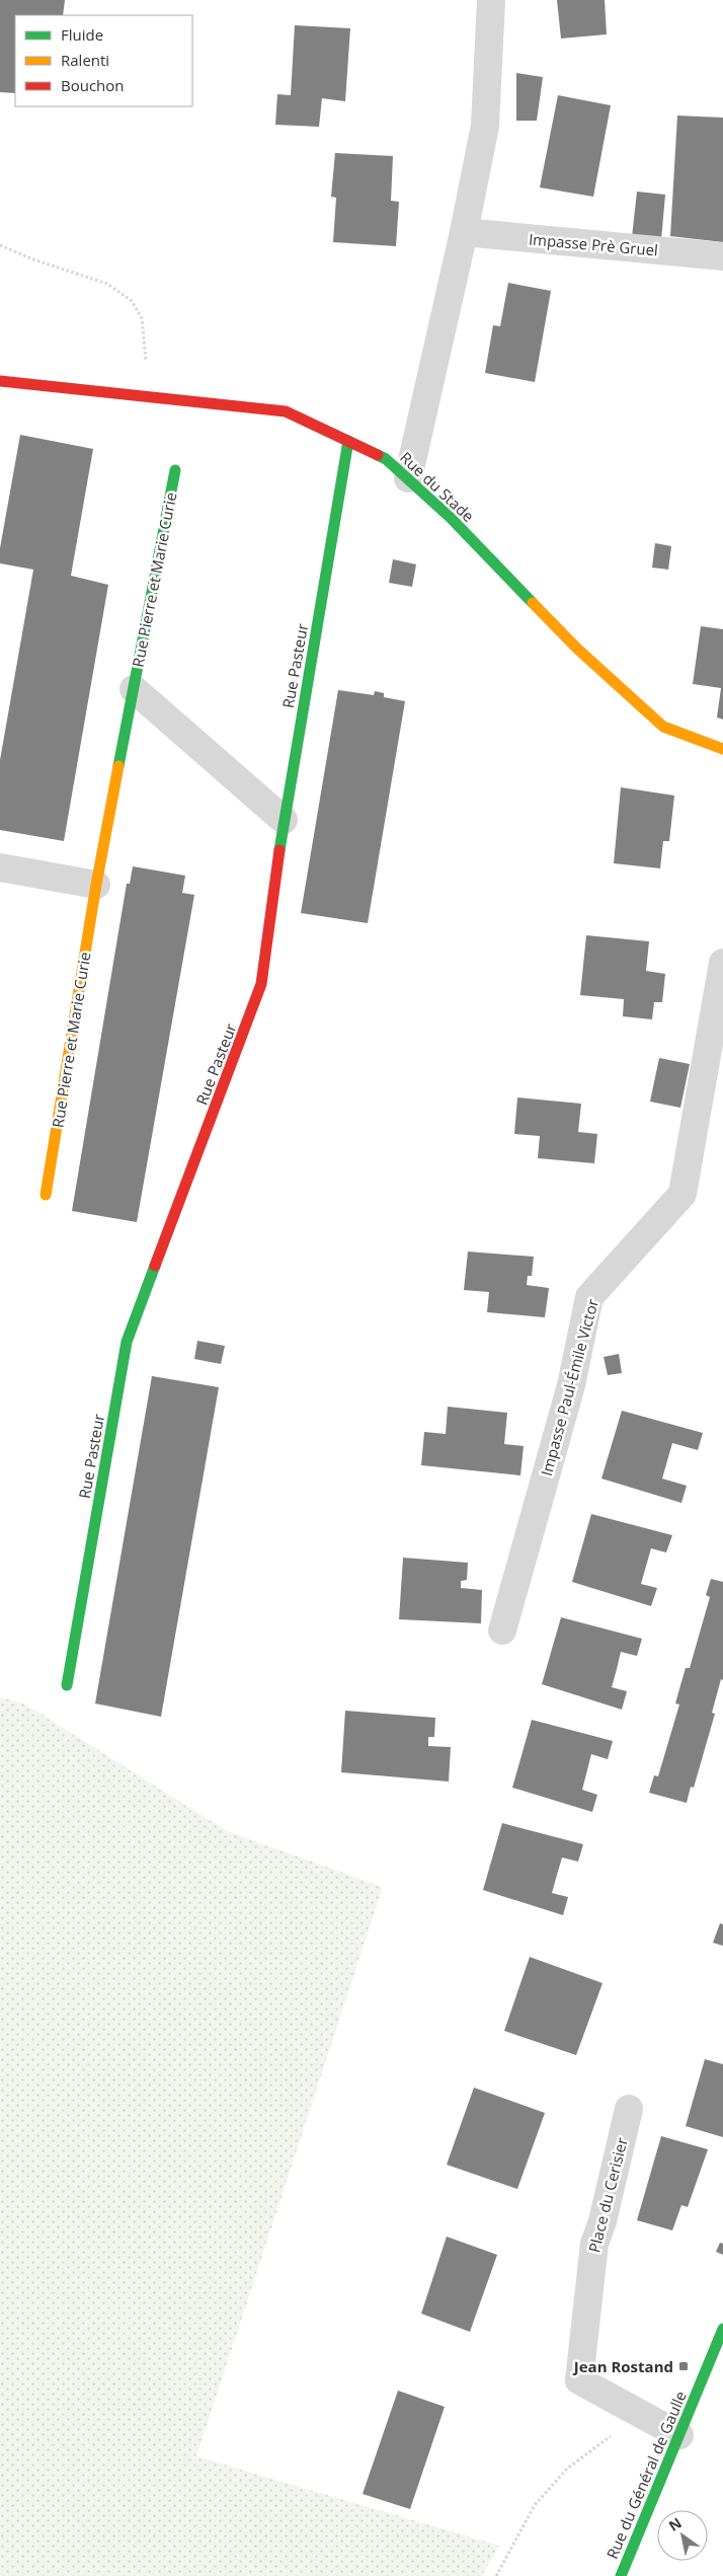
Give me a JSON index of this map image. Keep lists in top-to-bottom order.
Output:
{
  "streets": {
    "street": [
      "Impasse Prè Gruel",
      "Rue du Stade",
      "Rue Pierre et Marie Curie",
      "Rue Pasteur",
      "Impasse Paul-Émile Victor",
      "Place du Cerisier",
      "Rue du Général de Gaulle"
    ]
  },
  "crossings": [
    ["Rue du Stade", "Rue Pasteur"],
    ["Rue Pierre et Marie Curie", "Rue Pasteur"],
    ["Place du Cerisier", "Rue du Général de Gaulle"]
  ],
  "places": {
    "transit": ["Jean Rostand"]
  },
  "legend": ["Fluide", "Ralenti", "Bouchon"],
  "north": "top left"
}
